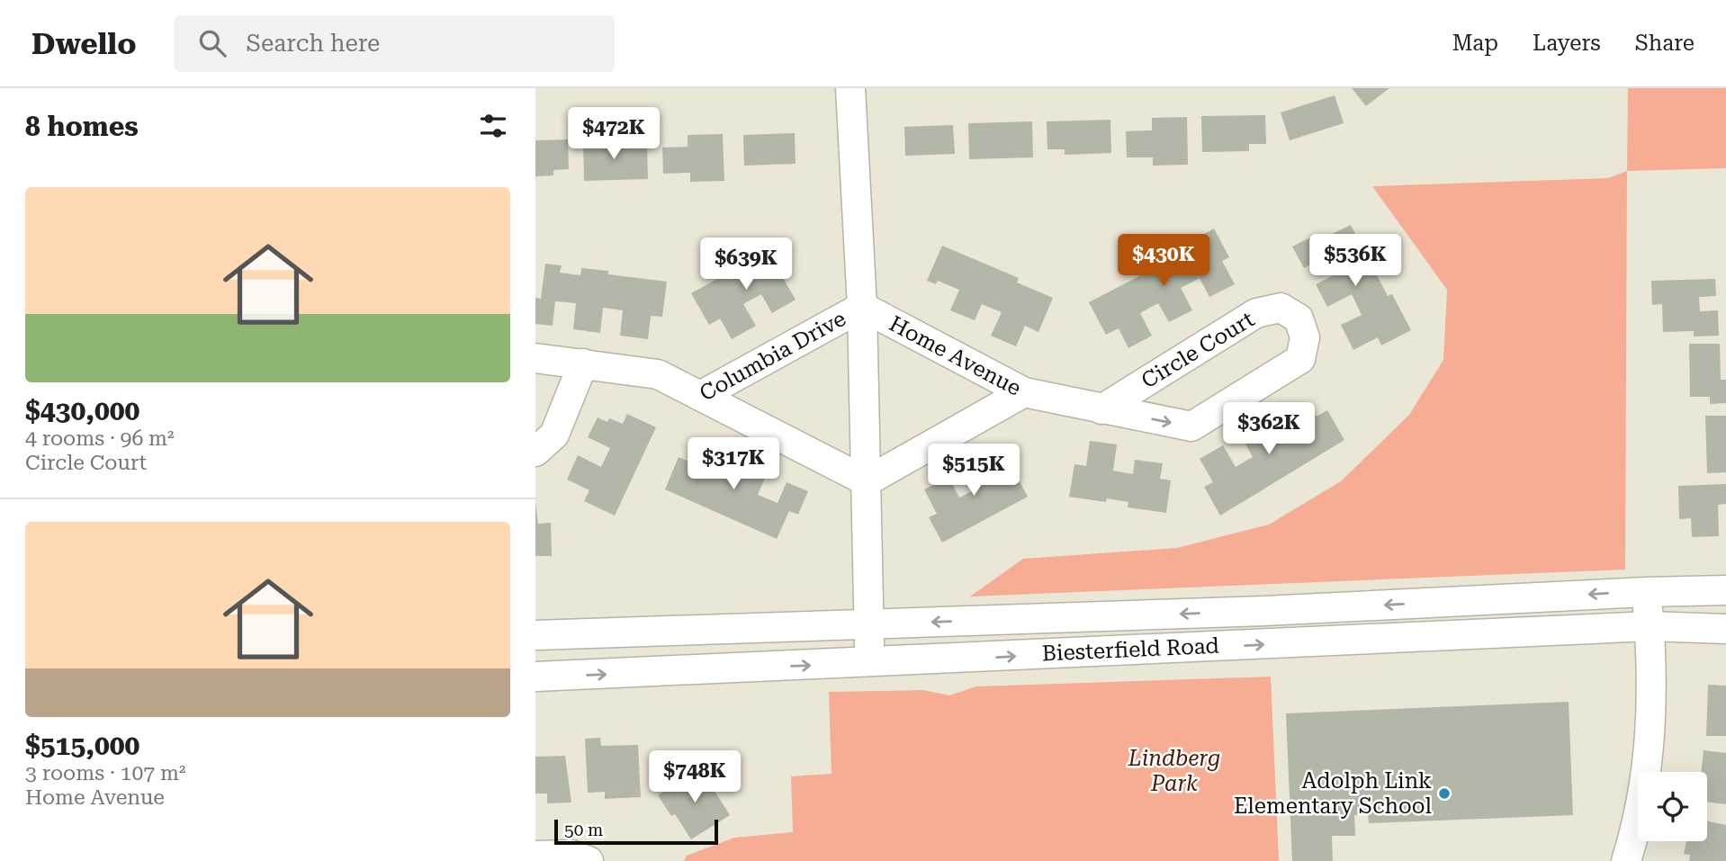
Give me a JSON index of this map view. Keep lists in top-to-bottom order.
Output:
{
  "streets": {
    "street": [
      "Circle Court",
      "Columbia Drive",
      "Home Avenue",
      "Biesterfield Road"
    ]
  },
  "crossings": [
    ["Circle Court", "Home Avenue"],
    ["Columbia Drive", "Home Avenue"],
    ["Home Avenue", "Biesterfield Road"]
  ],
  "parks": ["Lindberg Park"],
  "places": ["Adolph Link Elementary School"],
  "scale_bar": "50 m",
  "page": {
    "header": "Dwello",
    "search": "Search here",
    "nav": ["Map", "Layers", "Share"],
    "heading": "8 homes",
    "price": [
      "$472K",
      "$430K",
      "$536K",
      "$639K",
      "$362K",
      "$317K",
      "$515K",
      "$748K"
    ],
    "list": [
      {
        "name": "$430,000",
        "note": "4 rooms · 96 m² · Circle Court"
      },
      {
        "name": "$515,000",
        "note": "3 rooms · 107 m² · Home Avenue"
      }
    ],
    "scale": "50 m"
  }
}
